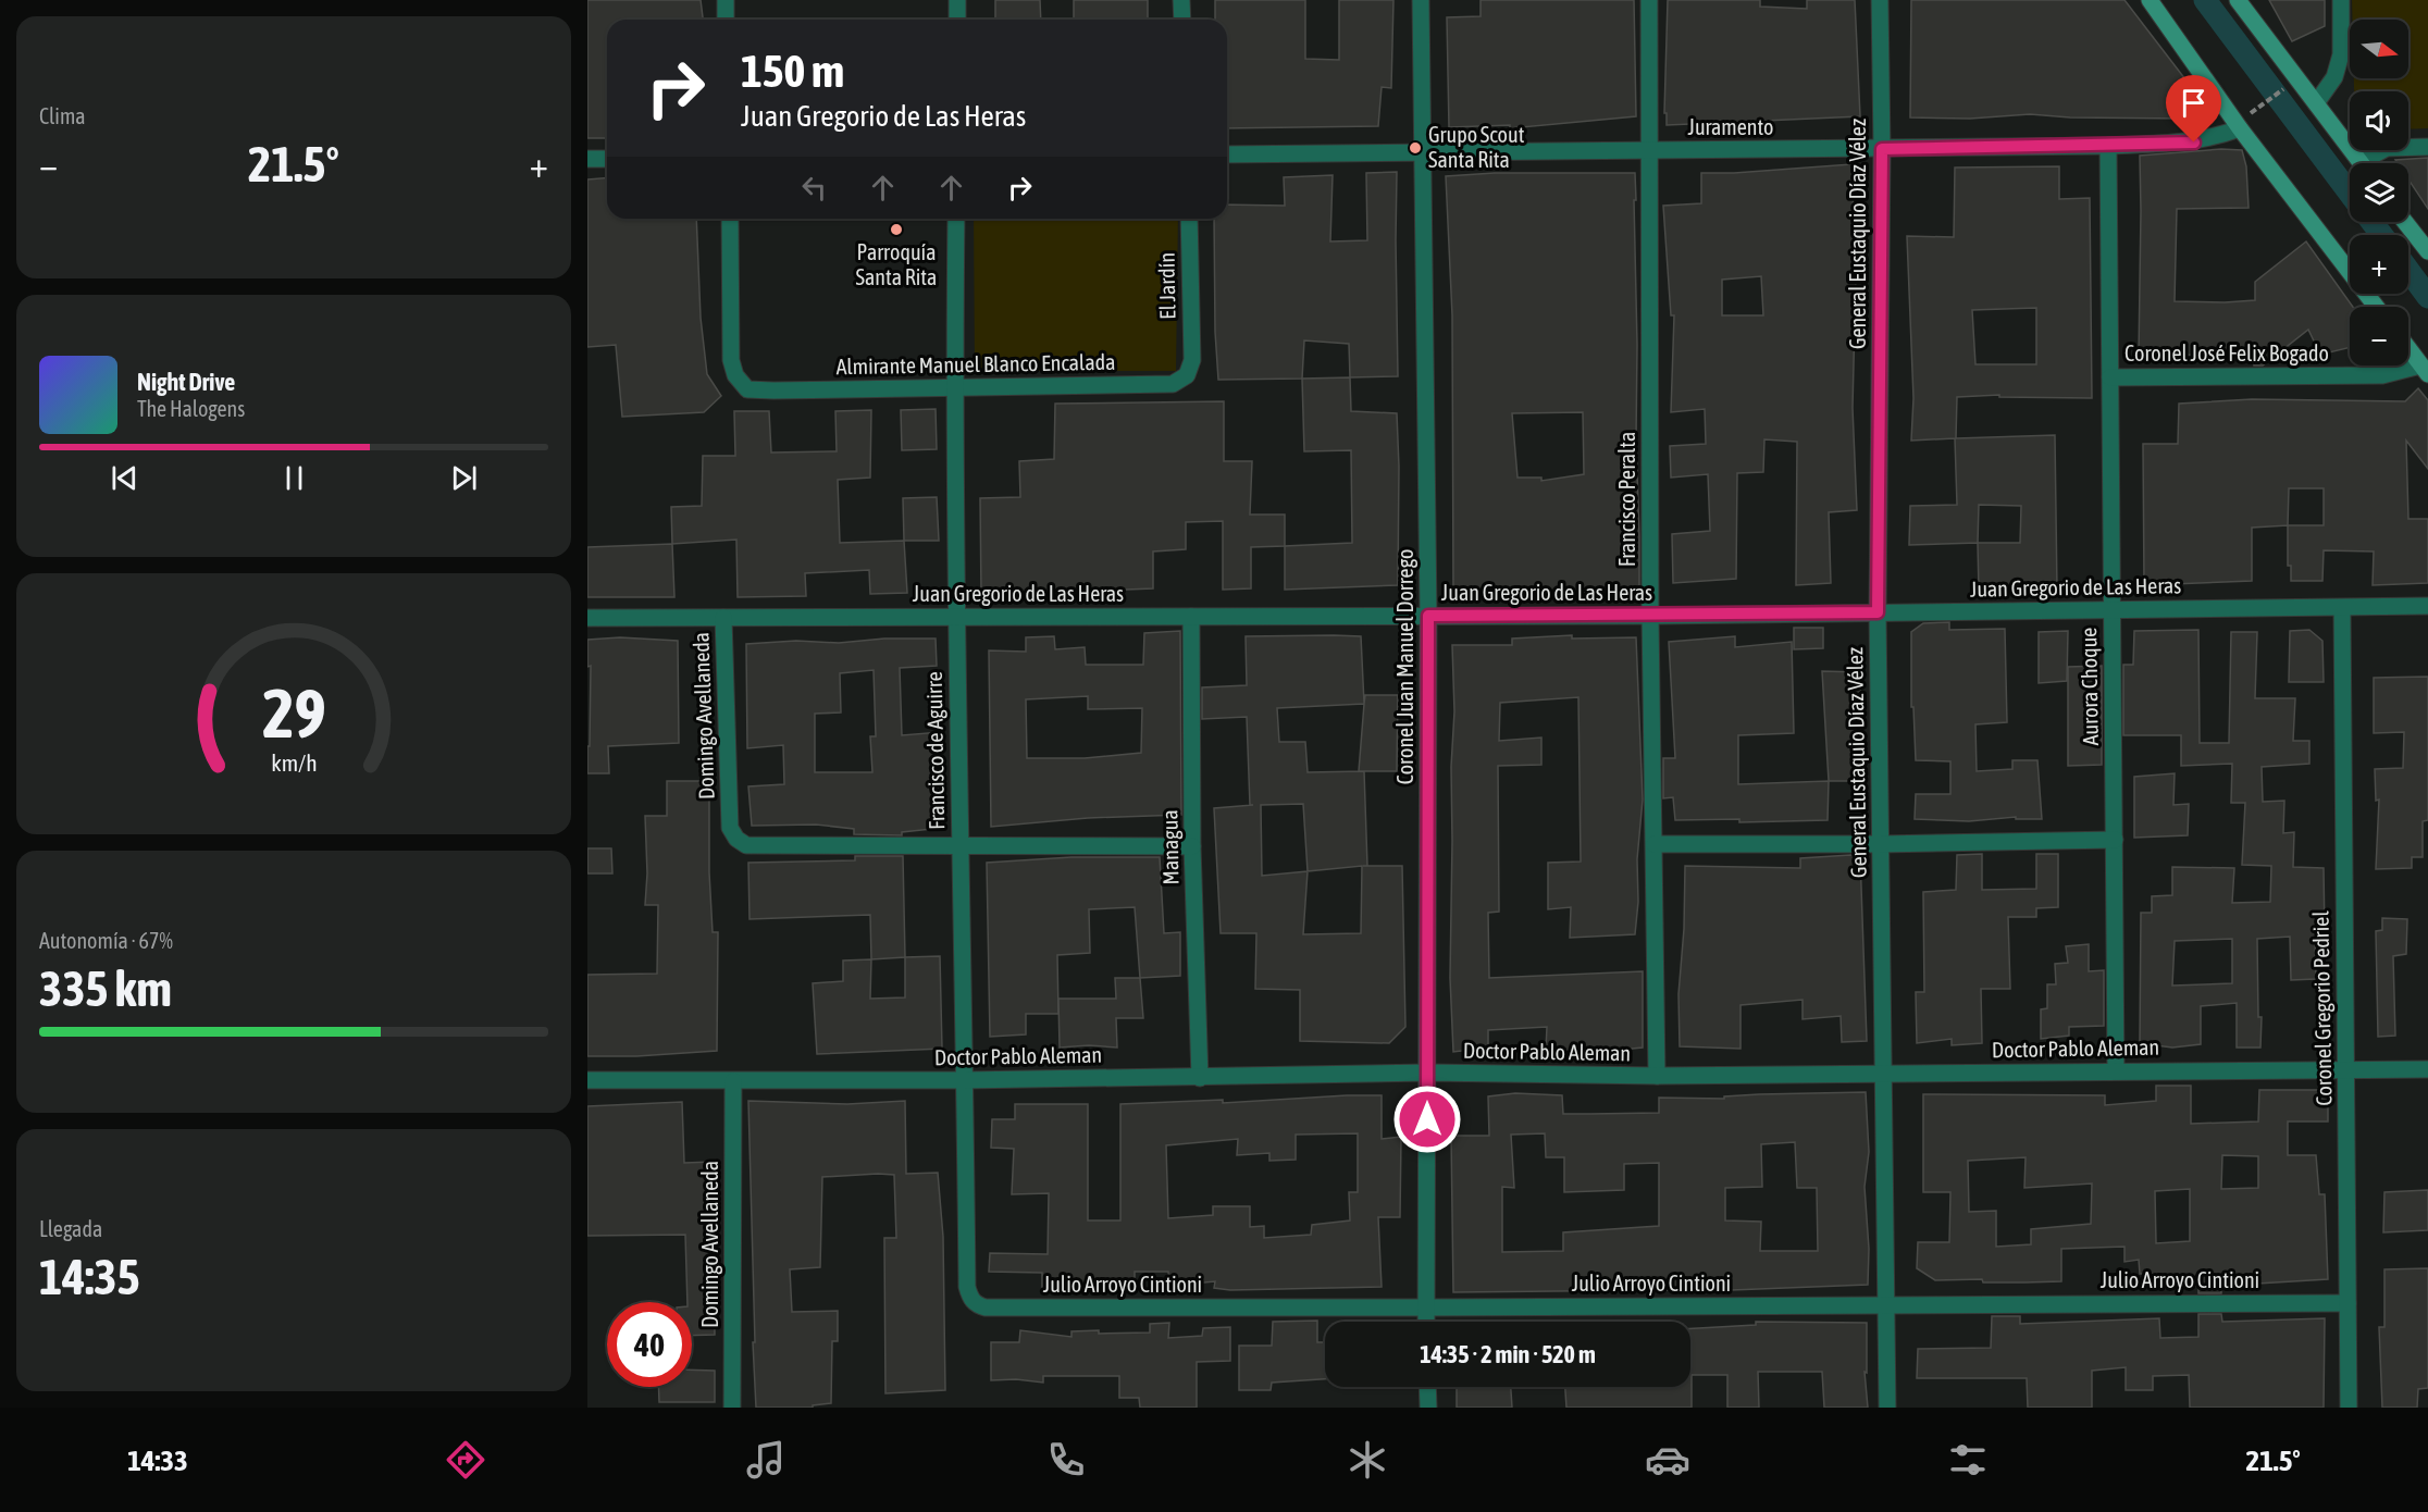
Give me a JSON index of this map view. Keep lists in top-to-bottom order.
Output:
{
  "streets": {
    "street": [
      "Juramento",
      "General Eustaquio Díaz Vélez",
      "El Jardín",
      "Coronel José Felix Bogado",
      "Almirante Manuel Blanco Encalada",
      "Francisco Peralta",
      "Juan Gregorio de Las Heras",
      "Coronel Juan Manuel Dorrego",
      "Aurora Choque",
      "Domingo Avellaneda",
      "Francisco de Aguirre",
      "Managua",
      "Coronel Gregorio Pedriel",
      "Doctor Pablo Aleman",
      "Julio Arroyo Cintioni"
    ]
  },
  "crossings": [
    ["Juramento", "General Eustaquio Díaz Vélez"],
    ["Juramento", "Francisco Peralta"],
    ["Juramento", "Coronel Juan Manuel Dorrego"],
    ["Juramento", "Aurora Choque"],
    ["General Eustaquio Díaz Vélez", "Juan Gregorio de Las Heras"],
    ["General Eustaquio Díaz Vélez", "Doctor Pablo Aleman"],
    ["General Eustaquio Díaz Vélez", "Julio Arroyo Cintioni"],
    ["El Jardín", "Almirante Manuel Blanco Encalada"],
    ["Coronel José Felix Bogado", "Aurora Choque"],
    ["Almirante Manuel Blanco Encalada", "Francisco de Aguirre"],
    ["Francisco Peralta", "Juan Gregorio de Las Heras"],
    ["Francisco Peralta", "Doctor Pablo Aleman"],
    ["Juan Gregorio de Las Heras", "Coronel Juan Manuel Dorrego"],
    ["Juan Gregorio de Las Heras", "Aurora Choque"],
    ["Juan Gregorio de Las Heras", "Domingo Avellaneda"],
    ["Juan Gregorio de Las Heras", "Francisco de Aguirre"],
    ["Juan Gregorio de Las Heras", "Managua"],
    ["Juan Gregorio de Las Heras", "Coronel Gregorio Pedriel"],
    ["Coronel Juan Manuel Dorrego", "Doctor Pablo Aleman"],
    ["Coronel Juan Manuel Dorrego", "Julio Arroyo Cintioni"],
    ["Aurora Choque", "Doctor Pablo Aleman"],
    ["Domingo Avellaneda", "Francisco de Aguirre"],
    ["Domingo Avellaneda", "Doctor Pablo Aleman"],
    ["Francisco de Aguirre", "Doctor Pablo Aleman"],
    ["Francisco de Aguirre", "Julio Arroyo Cintioni"],
    ["Managua", "Doctor Pablo Aleman"],
    ["Coronel Gregorio Pedriel", "Doctor Pablo Aleman"],
    ["Coronel Gregorio Pedriel", "Julio Arroyo Cintioni"]
  ],
  "places": ["Grupo Scout Santa Rita", "Parroquía Santa Rita"],
  "north": "right",
  "page": {
    "tile": [
      "Clima",
      ["Autonomía · 67%", "335 km"],
      ["Llegada", "14:35"]
    ],
    "map_buttons": ["+", "−"],
    "turn": ["150 m", "Juan Gregorio de Las Heras"],
    "heat": ["−", "21.5°", "+"],
    "song": ["Night Drive", "The Halogens"],
    "limit": "40",
    "trip": "14:35 · 2 min · 520 m",
    "tabs": ["14:33", "21.5°"],
    "gauge": ["29", "km/h"]
  }
}
